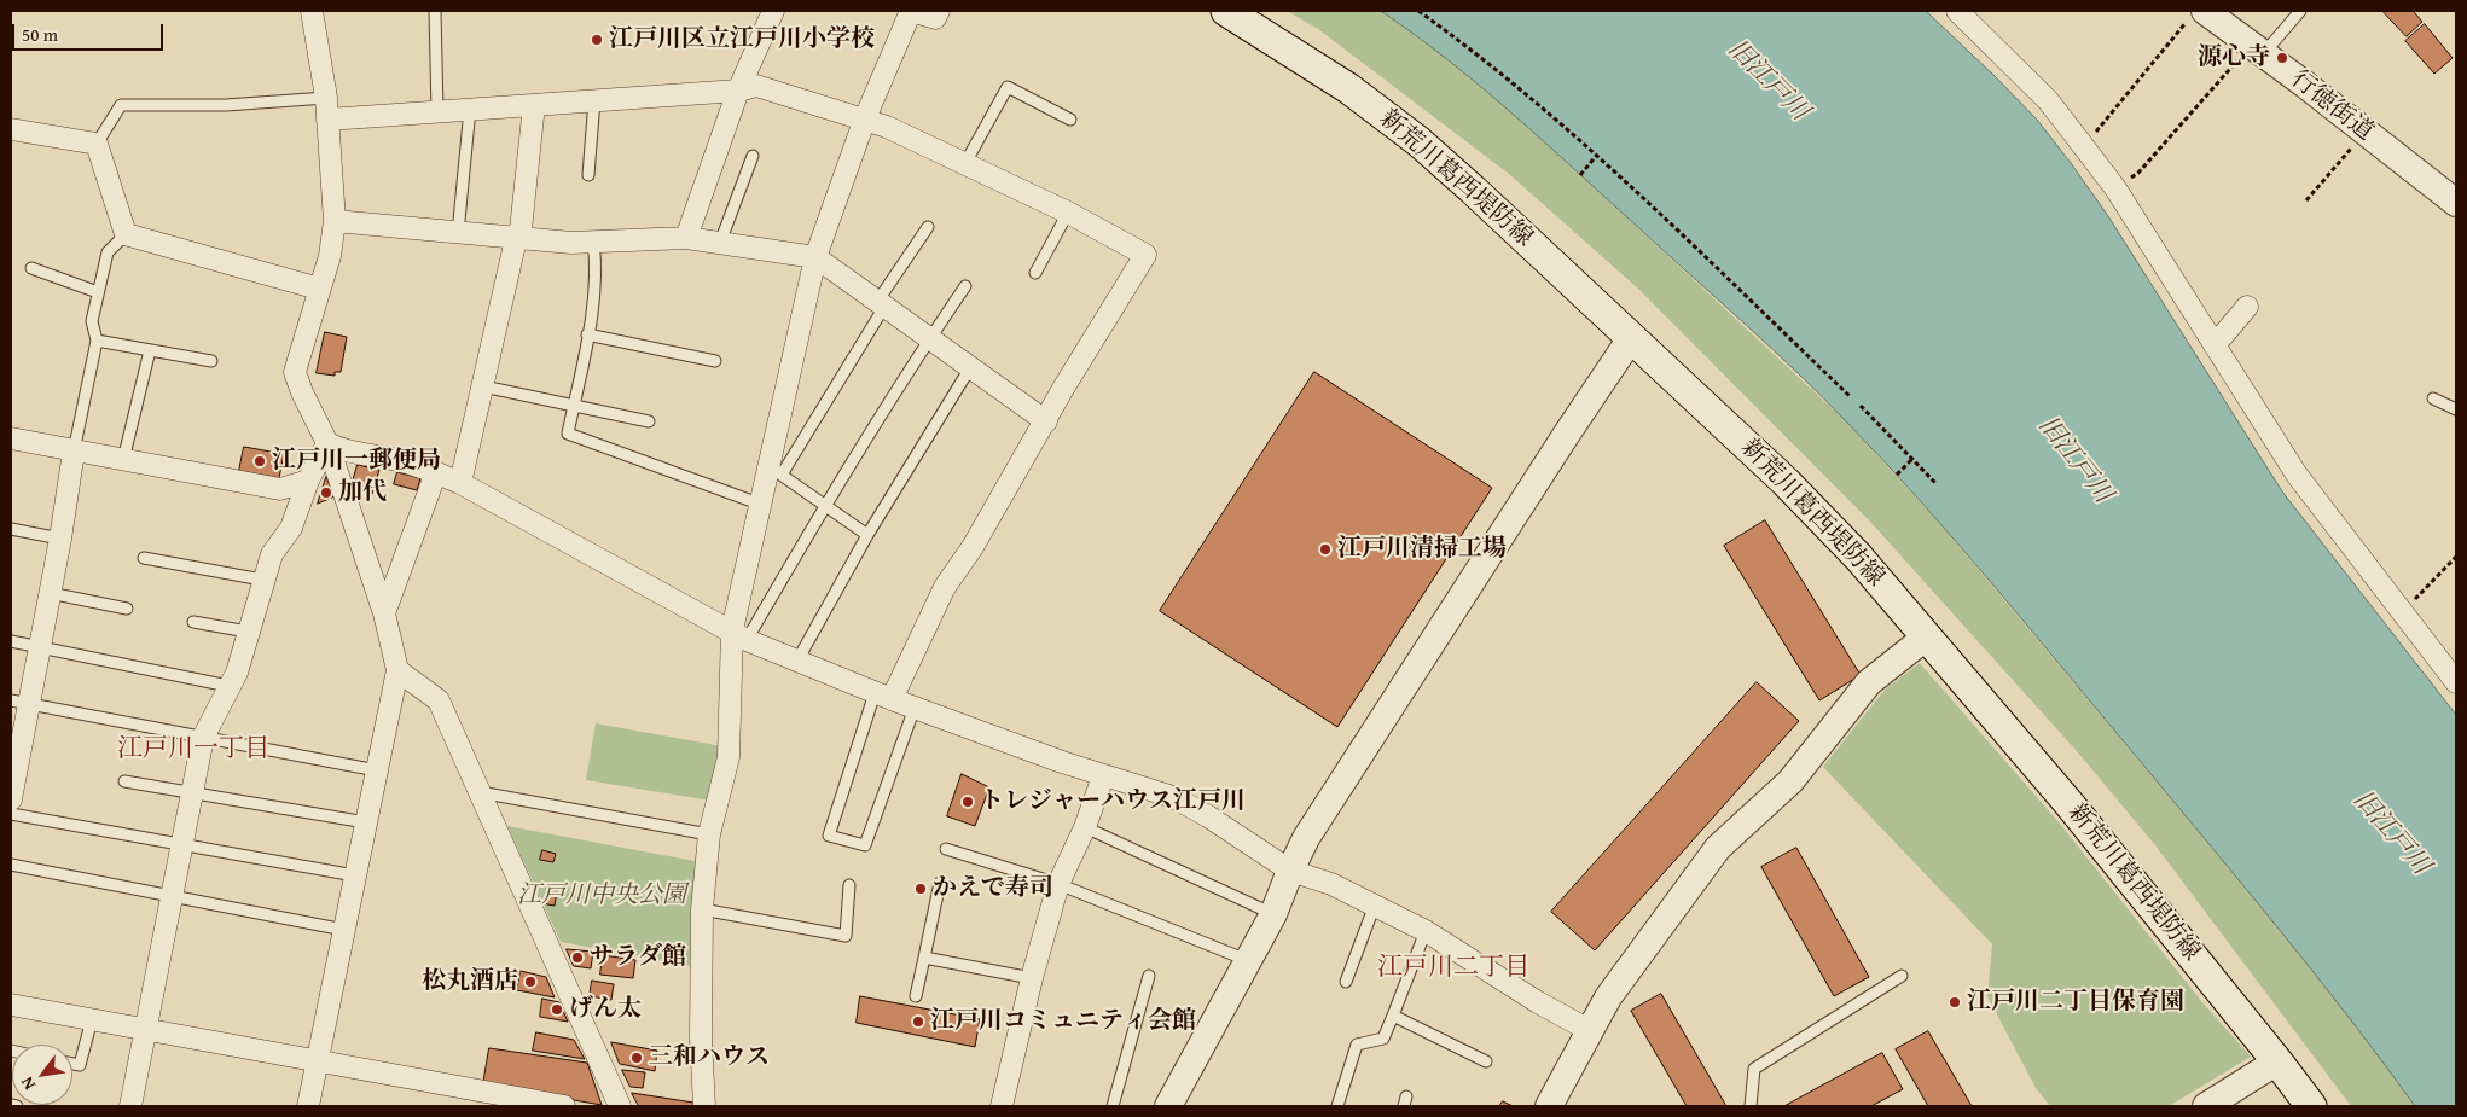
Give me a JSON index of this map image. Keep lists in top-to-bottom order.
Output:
{
  "streets": {
    "main road": ["新荒川葛西堤防線"],
    "street": ["行徳街道"]
  },
  "districts": ["江戸川一丁目", "江戸川二丁目"],
  "water": ["旧江戸川"],
  "parks": ["江戸川中央公園"],
  "places": [
    "江戸川区立江戸川小学校",
    "源心寺",
    "江戸川一郵便局",
    "加代",
    "江戸川清掃工場",
    "トレジャーハウス江戸川",
    "かえで寿司",
    "サラダ館",
    "松丸酒店",
    "江戸川二丁目保育園",
    "げん太",
    "江戸川コミュニティ会館",
    "三和ハウス"
  ],
  "scale_bar": "50 m",
  "north": "bottom left"
}
